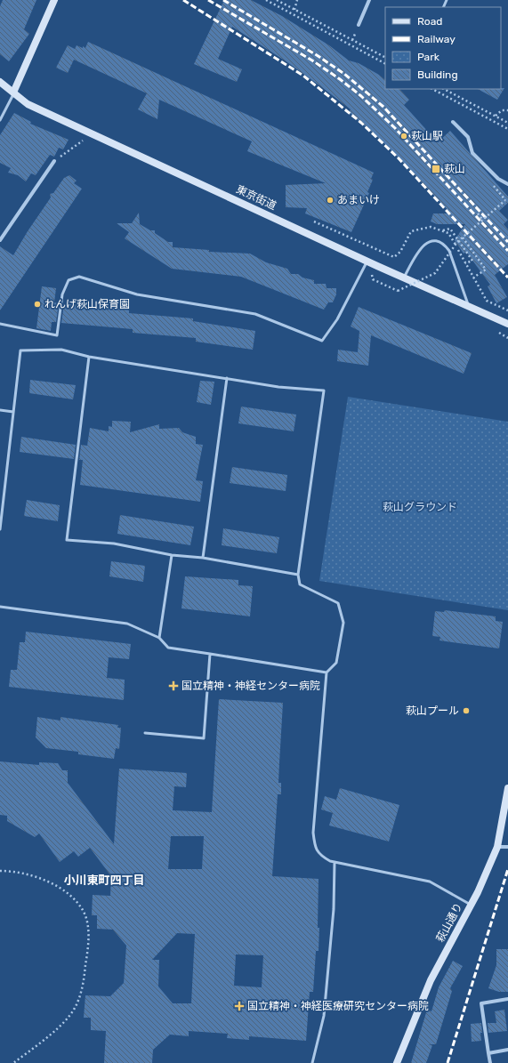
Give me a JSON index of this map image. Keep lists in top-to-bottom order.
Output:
{
  "streets": {
    "street": ["東京街道", "萩山通り"]
  },
  "districts": ["小川東町四丁目"],
  "parks": ["萩山グラウンド"],
  "places": {
    "other": [
      "萩山駅",
      "あまいけ",
      "れんげ萩山保育園",
      "萩山プール"
    ],
    "transit": ["萩山"],
    "health": ["国立精神・神経センター病院", "国立精神・神経医療研究センター病院"]
  },
  "legend": [
    "Road",
    "Railway",
    "Park",
    "Building"
  ]
}
